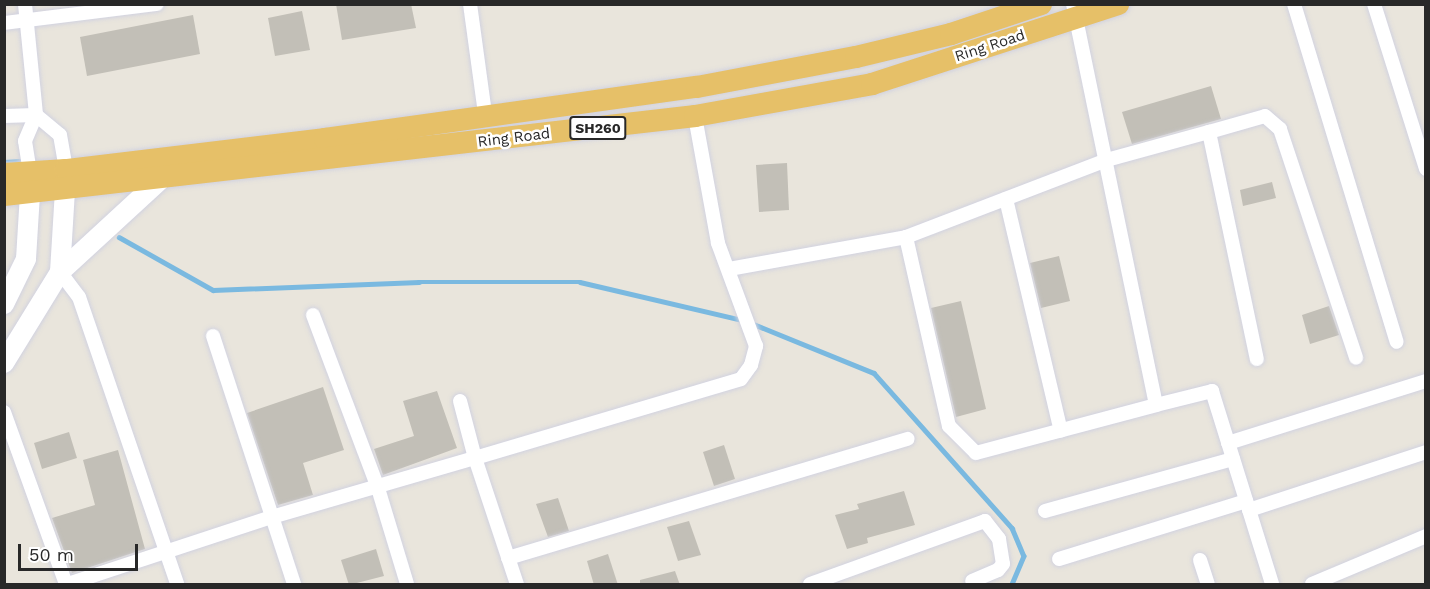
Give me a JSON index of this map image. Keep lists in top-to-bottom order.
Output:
{
  "streets": {
    "highway": ["Ring Road", "SH260"]
  },
  "scale_bar": "50 m"
}
